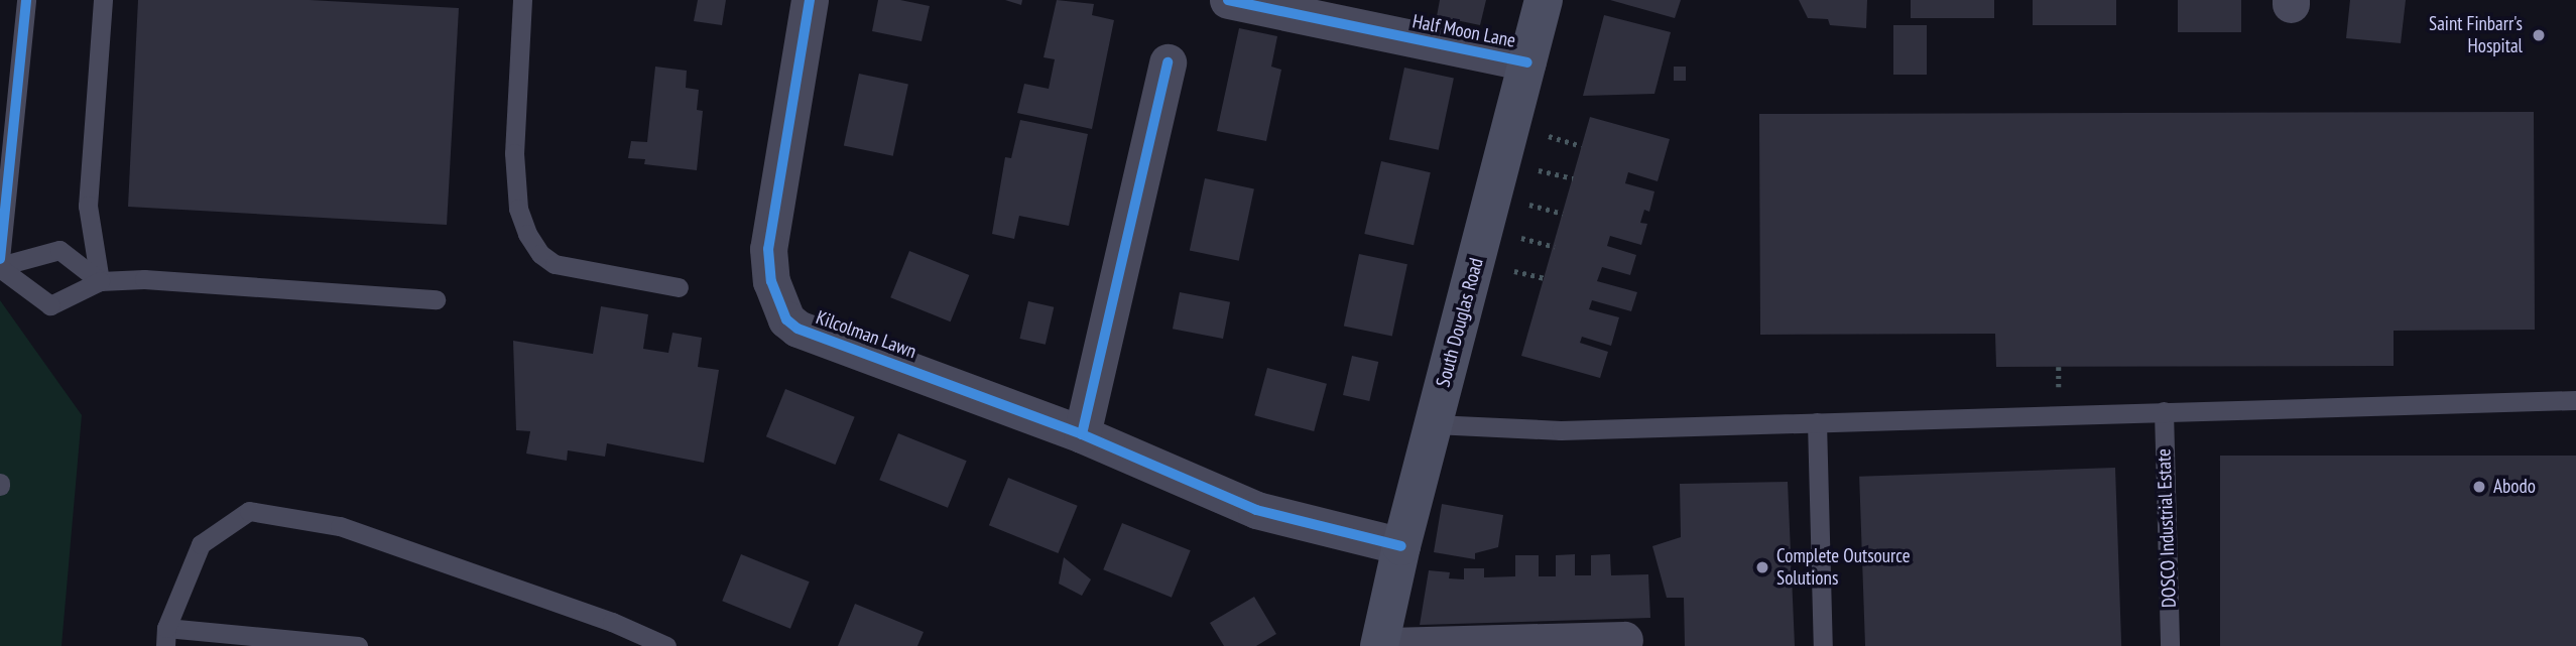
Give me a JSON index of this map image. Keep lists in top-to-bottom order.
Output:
{
  "streets": {
    "main road": ["South Douglas Road"],
    "street": ["Half Moon Lane", "Kilcolman Lawn"],
    "lane": ["DOSCO Industrial Estate"]
  },
  "crossings": [
    ["Half Moon Lane", "South Douglas Road"],
    ["South Douglas Road", "Kilcolman Lawn"]
  ],
  "places": ["Saint Finbarr's Hospital", "Abodo", "Complete Outsource Solutions"]
}
